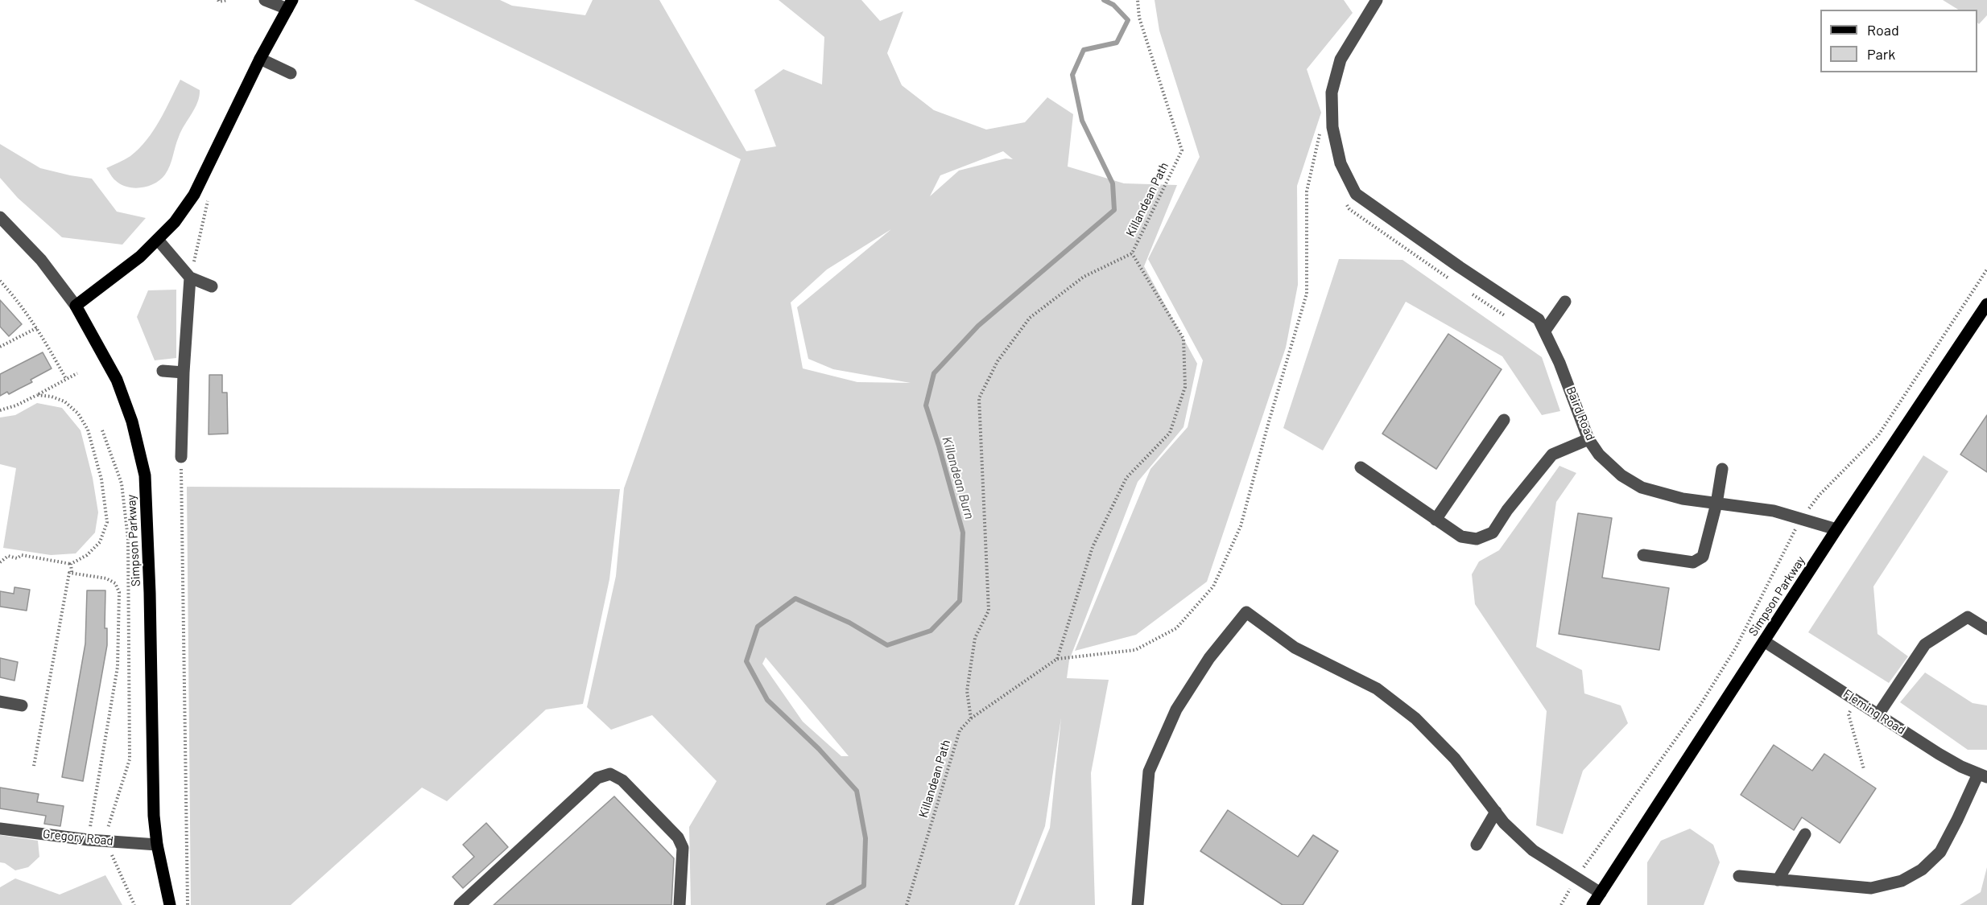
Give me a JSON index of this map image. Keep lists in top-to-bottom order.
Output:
{
  "streets": {
    "main road": ["Simpson Parkway"],
    "street": ["Baird Road", "Fleming Road", "Gregory Road"],
    "path": ["Killandean Path"]
  },
  "crossings": [
    ["Baird Road", "Simpson Parkway"],
    ["Simpson Parkway", "Fleming Road"],
    ["Simpson Parkway", "Gregory Road"]
  ],
  "water": ["Killandean Burn"],
  "legend": ["Road", "Park"]
}
